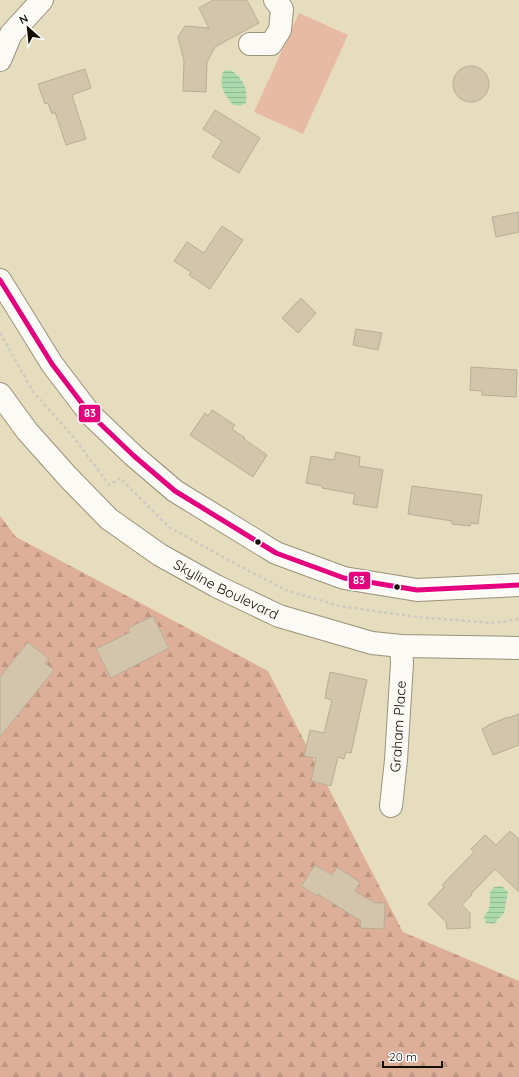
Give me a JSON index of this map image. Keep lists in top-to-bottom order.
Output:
{
  "streets": {
    "main road": ["Skyline Boulevard", "Graham Place"]
  },
  "crossings": [
    ["Skyline Boulevard", "Graham Place"]
  ],
  "lines": ["transit line 83"],
  "scale_bar": "20 m",
  "north": "top left"
}
